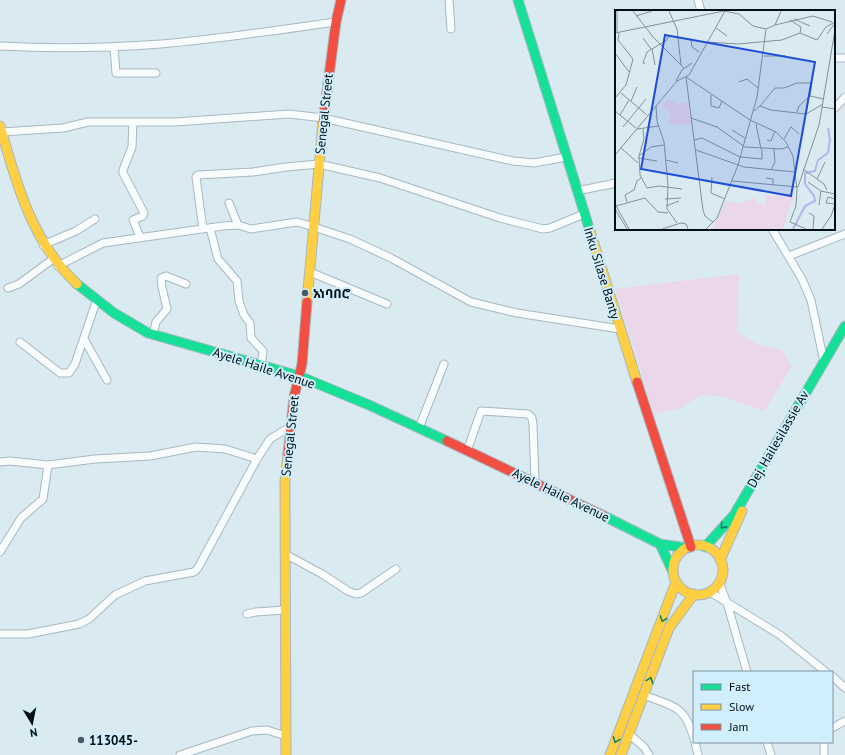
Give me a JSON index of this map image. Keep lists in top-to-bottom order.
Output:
{
  "streets": {
    "main road": [
      "Senegal Street",
      "Inku Silase Banty",
      "Ayele Haile Avenue",
      "Dej. Hailesilassie Av"
    ]
  },
  "crossings": [
    ["Senegal Street", "Ayele Haile Avenue"],
    ["Inku Silase Banty", "Ayele Haile Avenue"],
    ["Inku Silase Banty", "Dej. Hailesilassie Av"],
    ["Ayele Haile Avenue", "Dej. Hailesilassie Av"]
  ],
  "places": ["አነባበሮ", "113045-"],
  "legend": ["Fast", "Slow", "Jam"],
  "north": "bottom"
}
